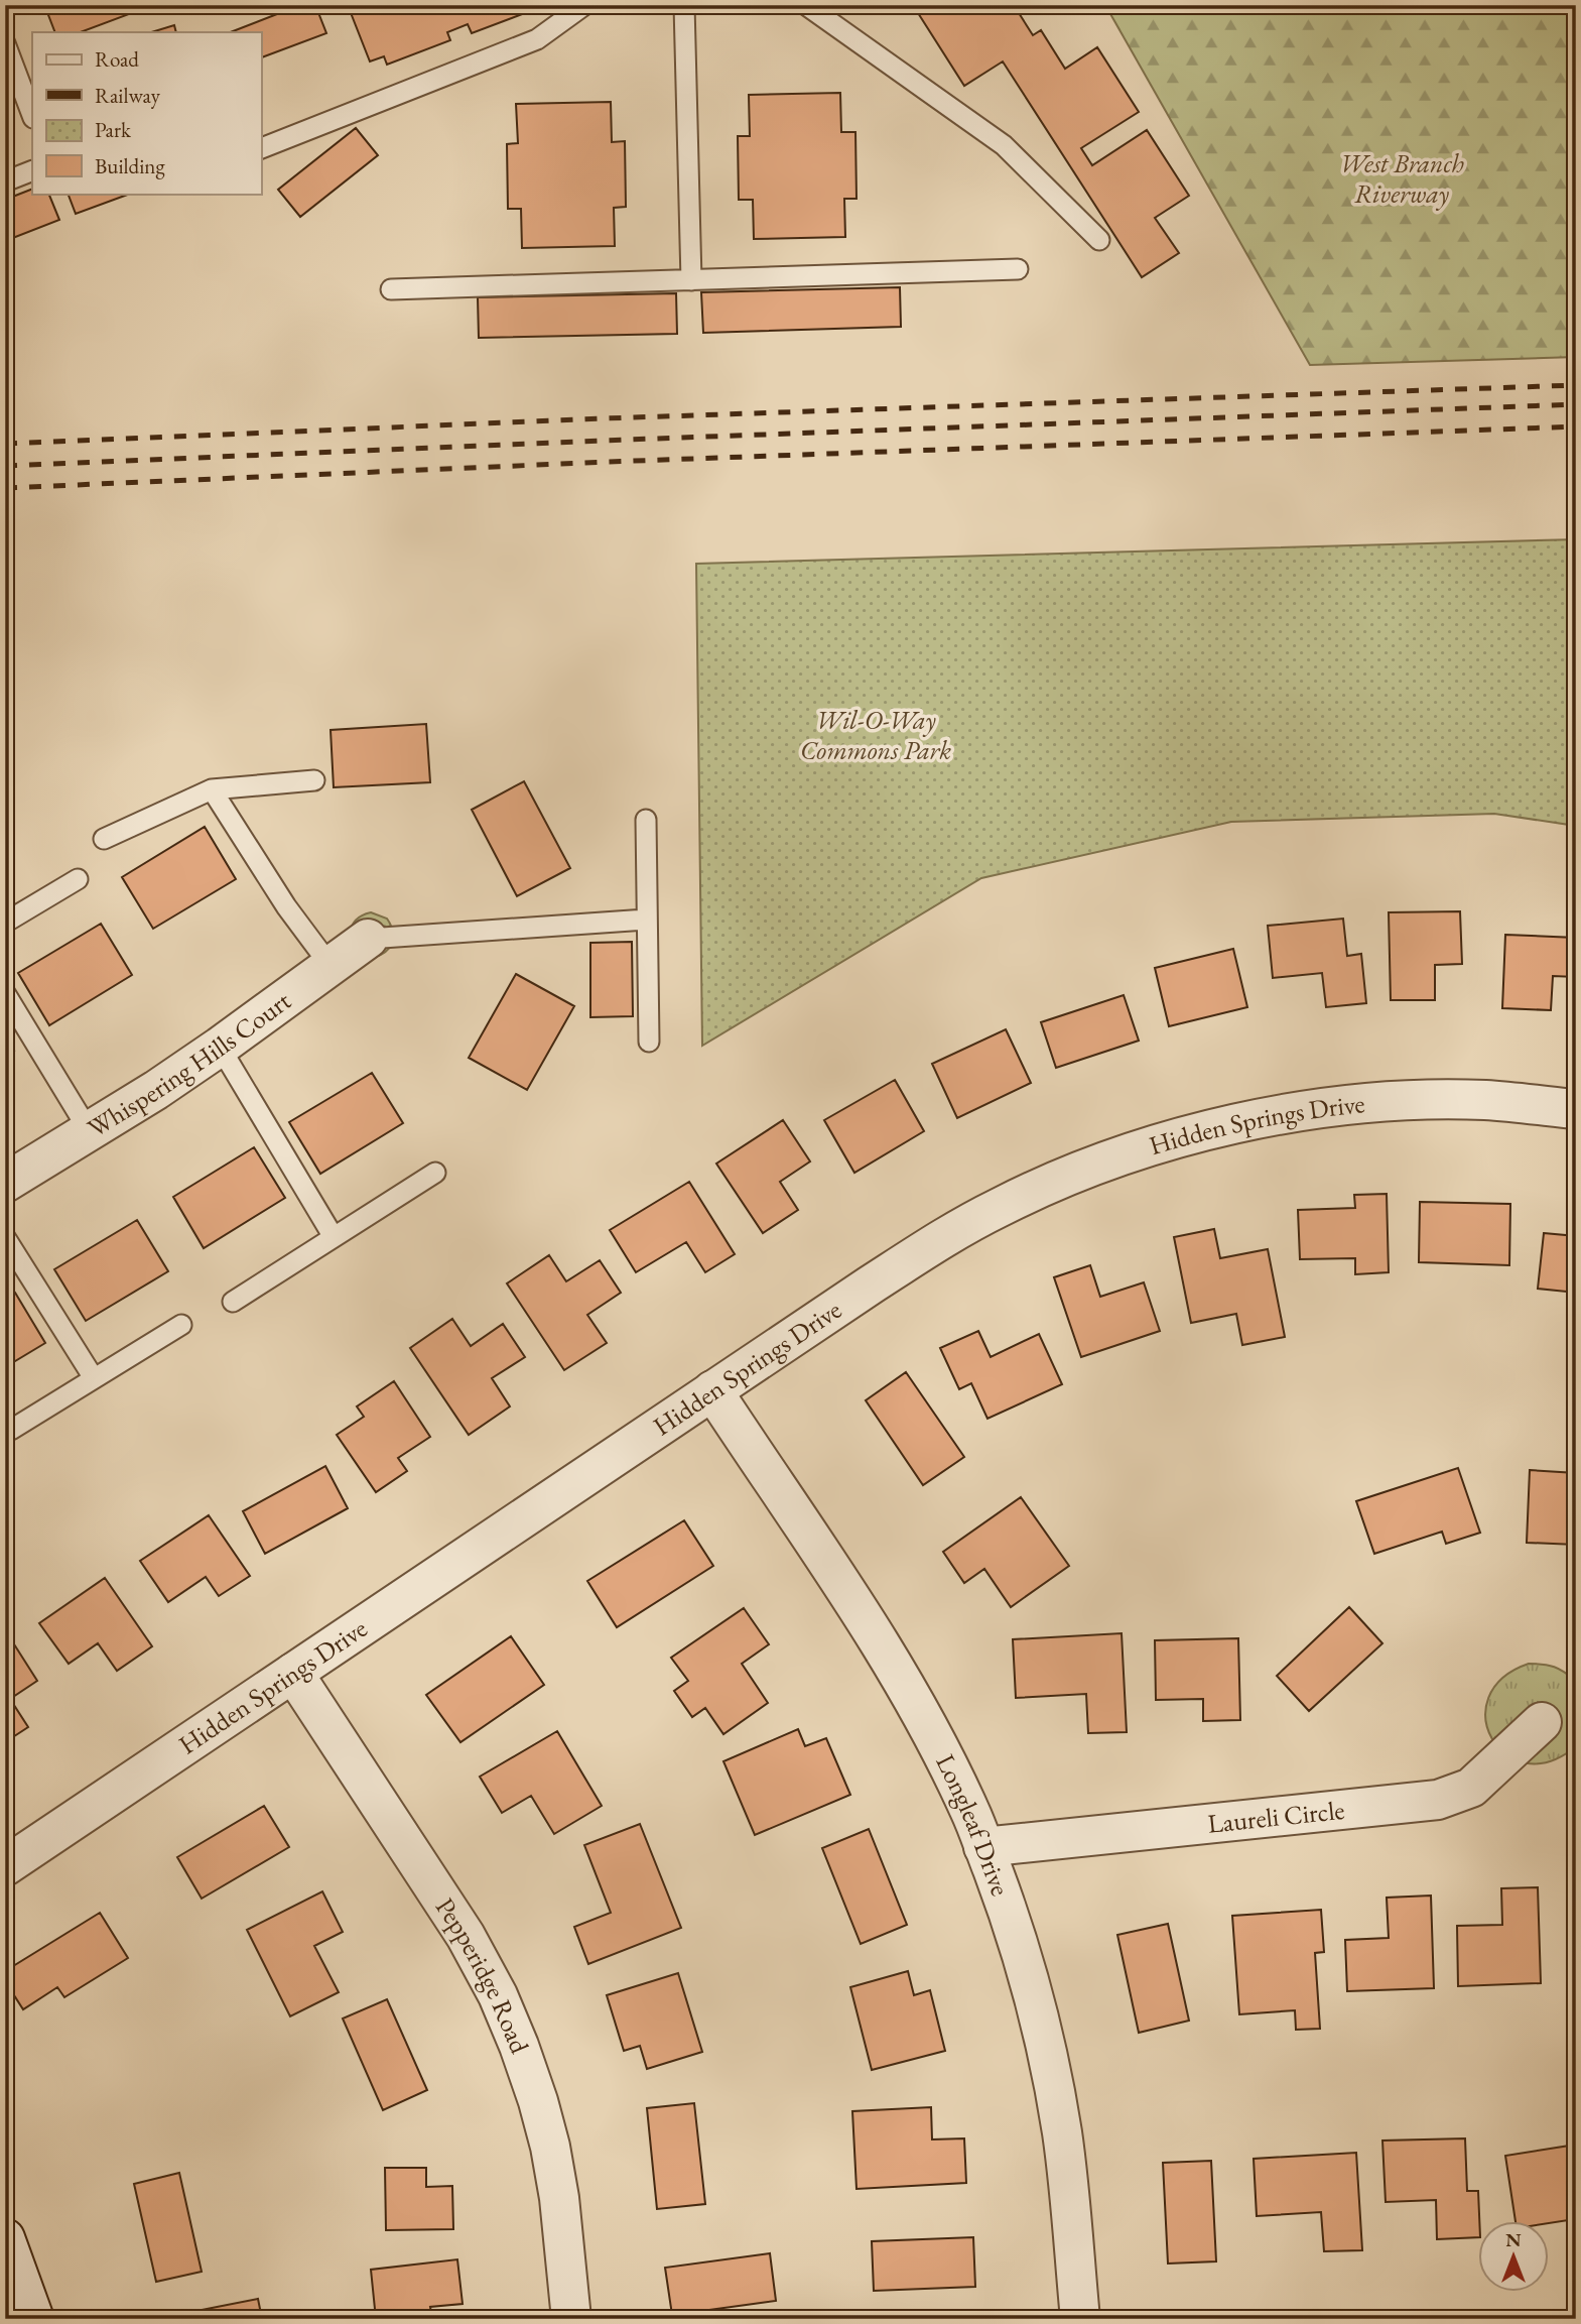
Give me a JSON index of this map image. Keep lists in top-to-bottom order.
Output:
{
  "streets": {
    "street": [
      "Whispering Hills Court",
      "Hidden Springs Drive",
      "Laureli Circle",
      "Longleaf Drive",
      "Pepperidge Road"
    ]
  },
  "crossings": [
    ["Hidden Springs Drive", "Longleaf Drive"],
    ["Hidden Springs Drive", "Pepperidge Road"],
    ["Laureli Circle", "Longleaf Drive"]
  ],
  "parks": ["West Branch Riverway", "Wil-O-Way Commons Park"],
  "legend": [
    "Road",
    "Railway",
    "Park",
    "Building"
  ],
  "north": "top"
}
